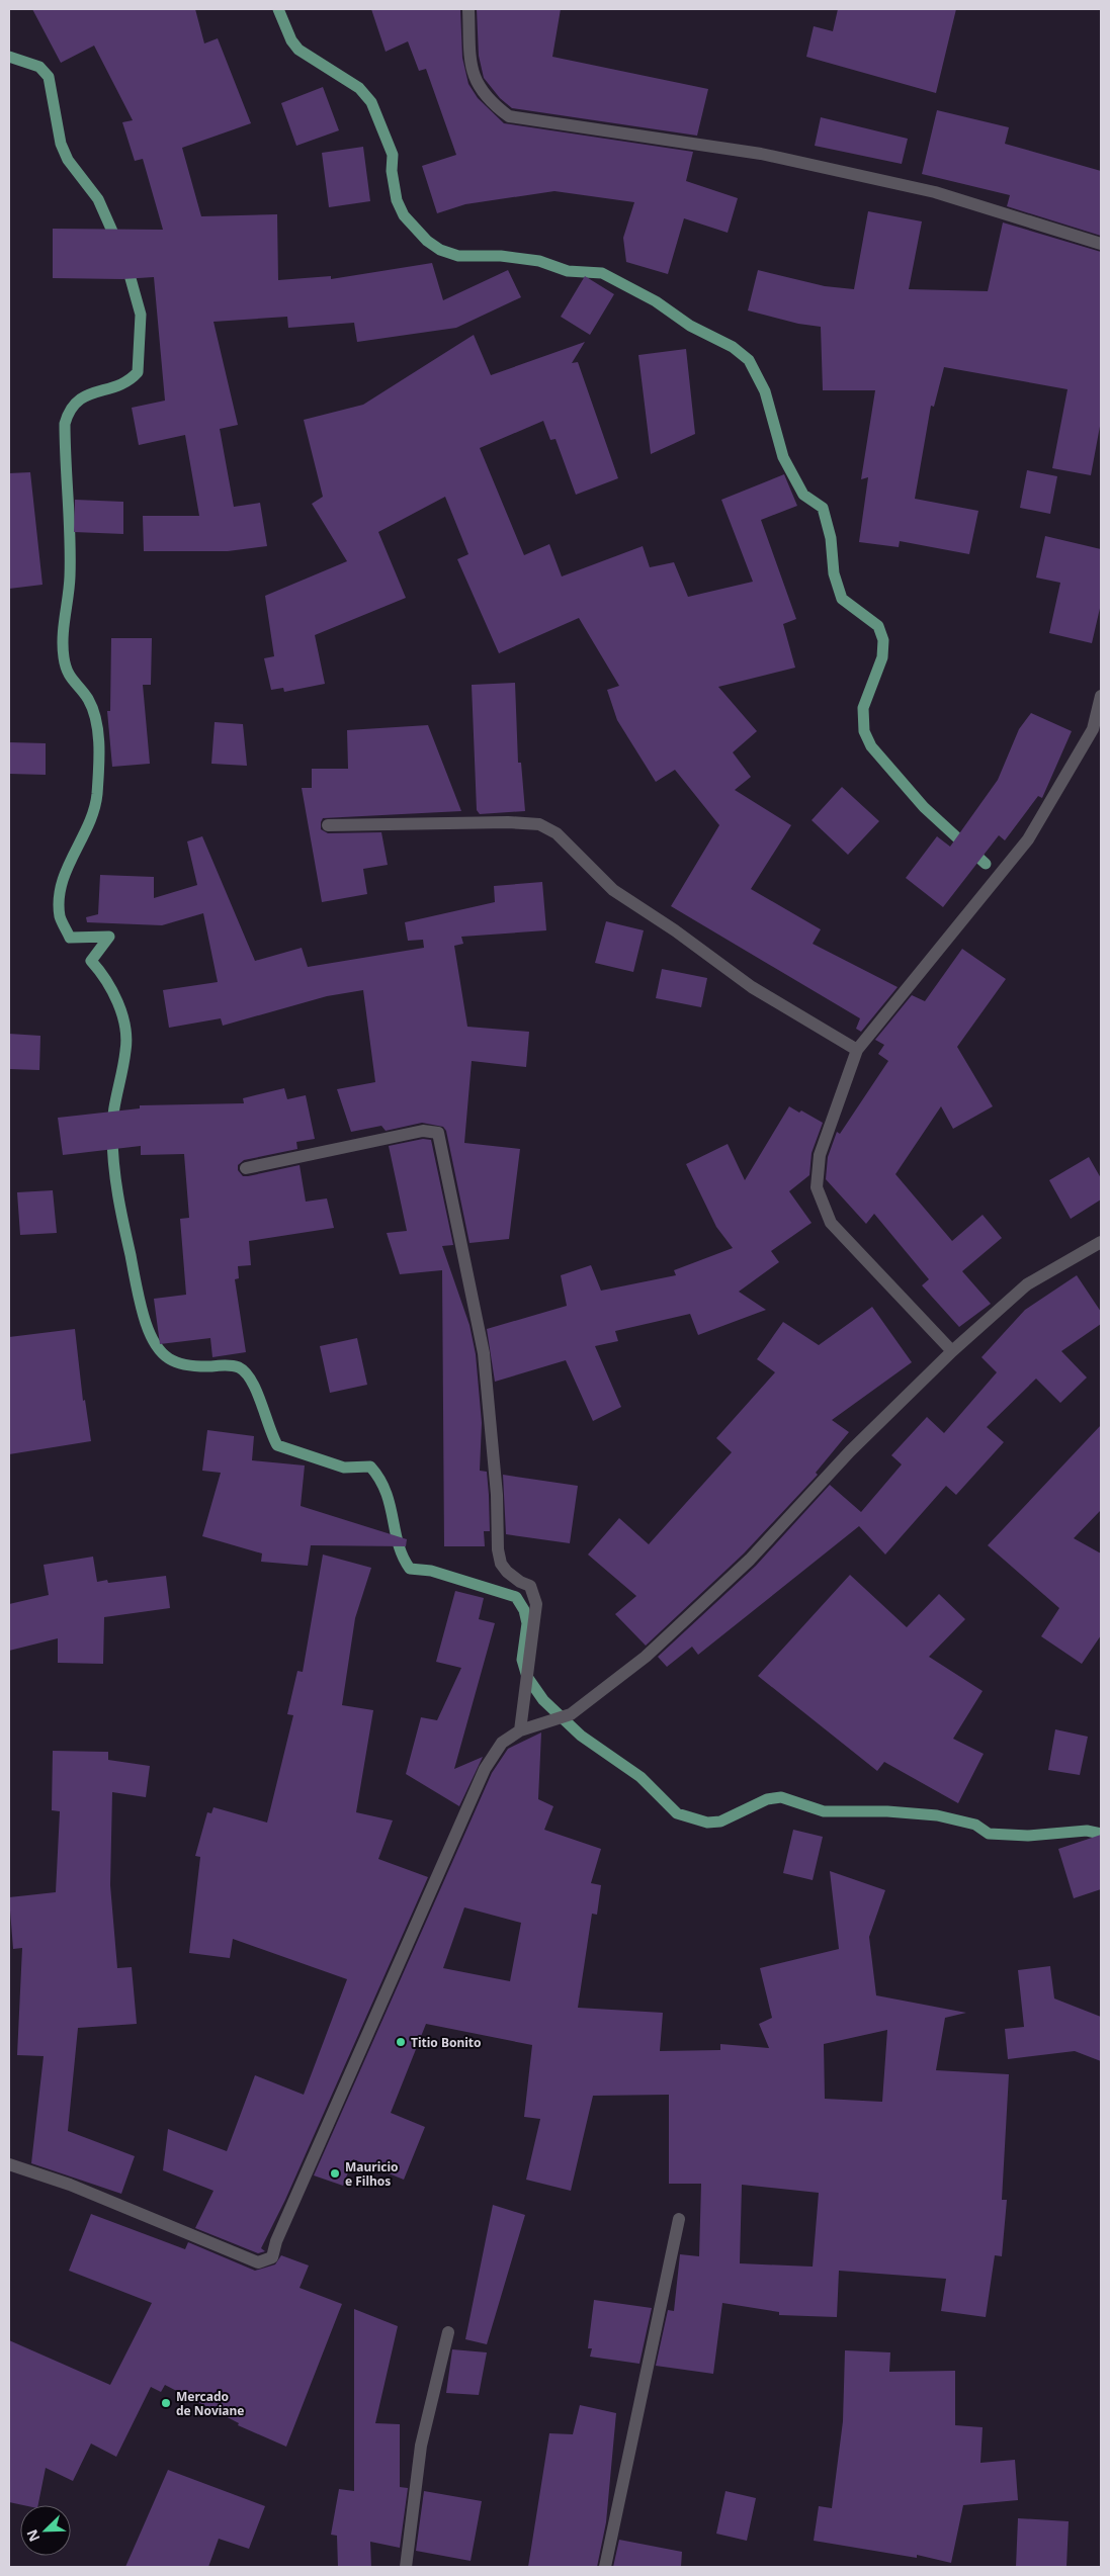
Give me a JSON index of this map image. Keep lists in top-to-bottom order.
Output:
{
  "places": ["Titio Bonito", "Mauricio e Filhos", "Mercado de Noviane"],
  "north": "bottom left"
}
